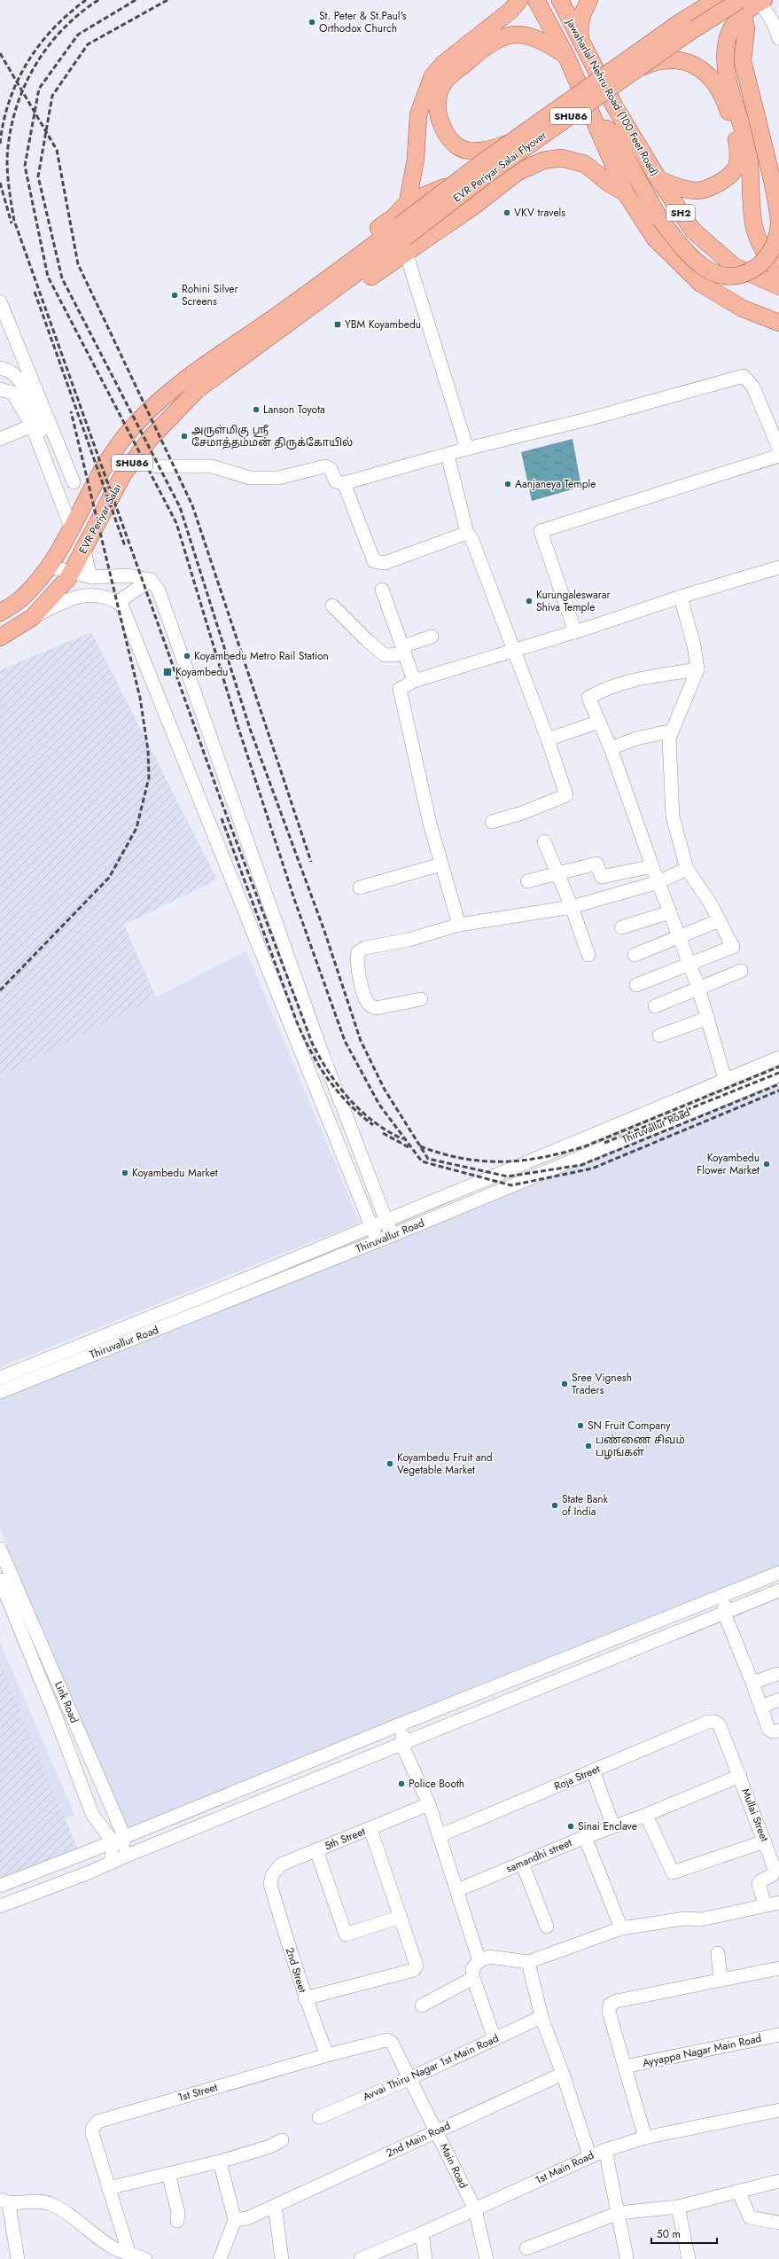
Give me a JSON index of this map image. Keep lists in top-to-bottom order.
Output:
{
  "streets": {
    "main road": [
      "Jawaharlal Nehru Road (100 Feet Road)",
      "SHU86",
      "EVR Periyar Salai Flyover",
      "SH2",
      "EVR Periyar Salai"
    ],
    "street": [
      "Thiruvallur Road",
      "Link Road",
      "Roja Street",
      "Mullai Street",
      "5th Street",
      "samandhi street",
      "2nd Street",
      "Ayyappa Nagar Main Road",
      "Avvai Thiru Nagar 1st Main Road",
      "1st Street",
      "2nd Main Road",
      "Main Road",
      "1st Main Road"
    ]
  },
  "crossings": [
    ["EVR Periyar Salai Flyover", "EVR Periyar Salai"],
    ["Roja Street", "Mullai Street"],
    ["Mullai Street", "samandhi street"],
    ["5th Street", "2nd Street"],
    ["2nd Street", "1st Street"],
    ["Avvai Thiru Nagar 1st Main Road", "1st Street"],
    ["Avvai Thiru Nagar 1st Main Road", "Main Road"],
    ["1st Street", "Main Road"],
    ["2nd Main Road", "Main Road"],
    ["Main Road", "1st Main Road"]
  ],
  "places": {
    "other": [
      "St. Peter & St.Paul's Orthodox Church",
      "VKV travels",
      "Rohini Silver Screens",
      "Lanson Toyota",
      "அருள்மிகு ஸ்ரீ சேமாத்தம்மன் திருக்கோயில்",
      "Aanjaneya Temple",
      "Kurungaleswarar Shiva Temple",
      "Koyambedu Metro Rail Station",
      "Koyambedu Flower Market",
      "Koyambedu Market",
      "Sree Vignesh Traders",
      "SN Fruit Company",
      "பண்ணை சிவம் பழங்கள்",
      "Koyambedu Fruit and Vegetable Market",
      "State Bank of India",
      "Police Booth",
      "Sinai Enclave"
    ],
    "transit": ["YBM Koyambedu", "Koyambedu"]
  },
  "scale_bar": "50 m"
}
